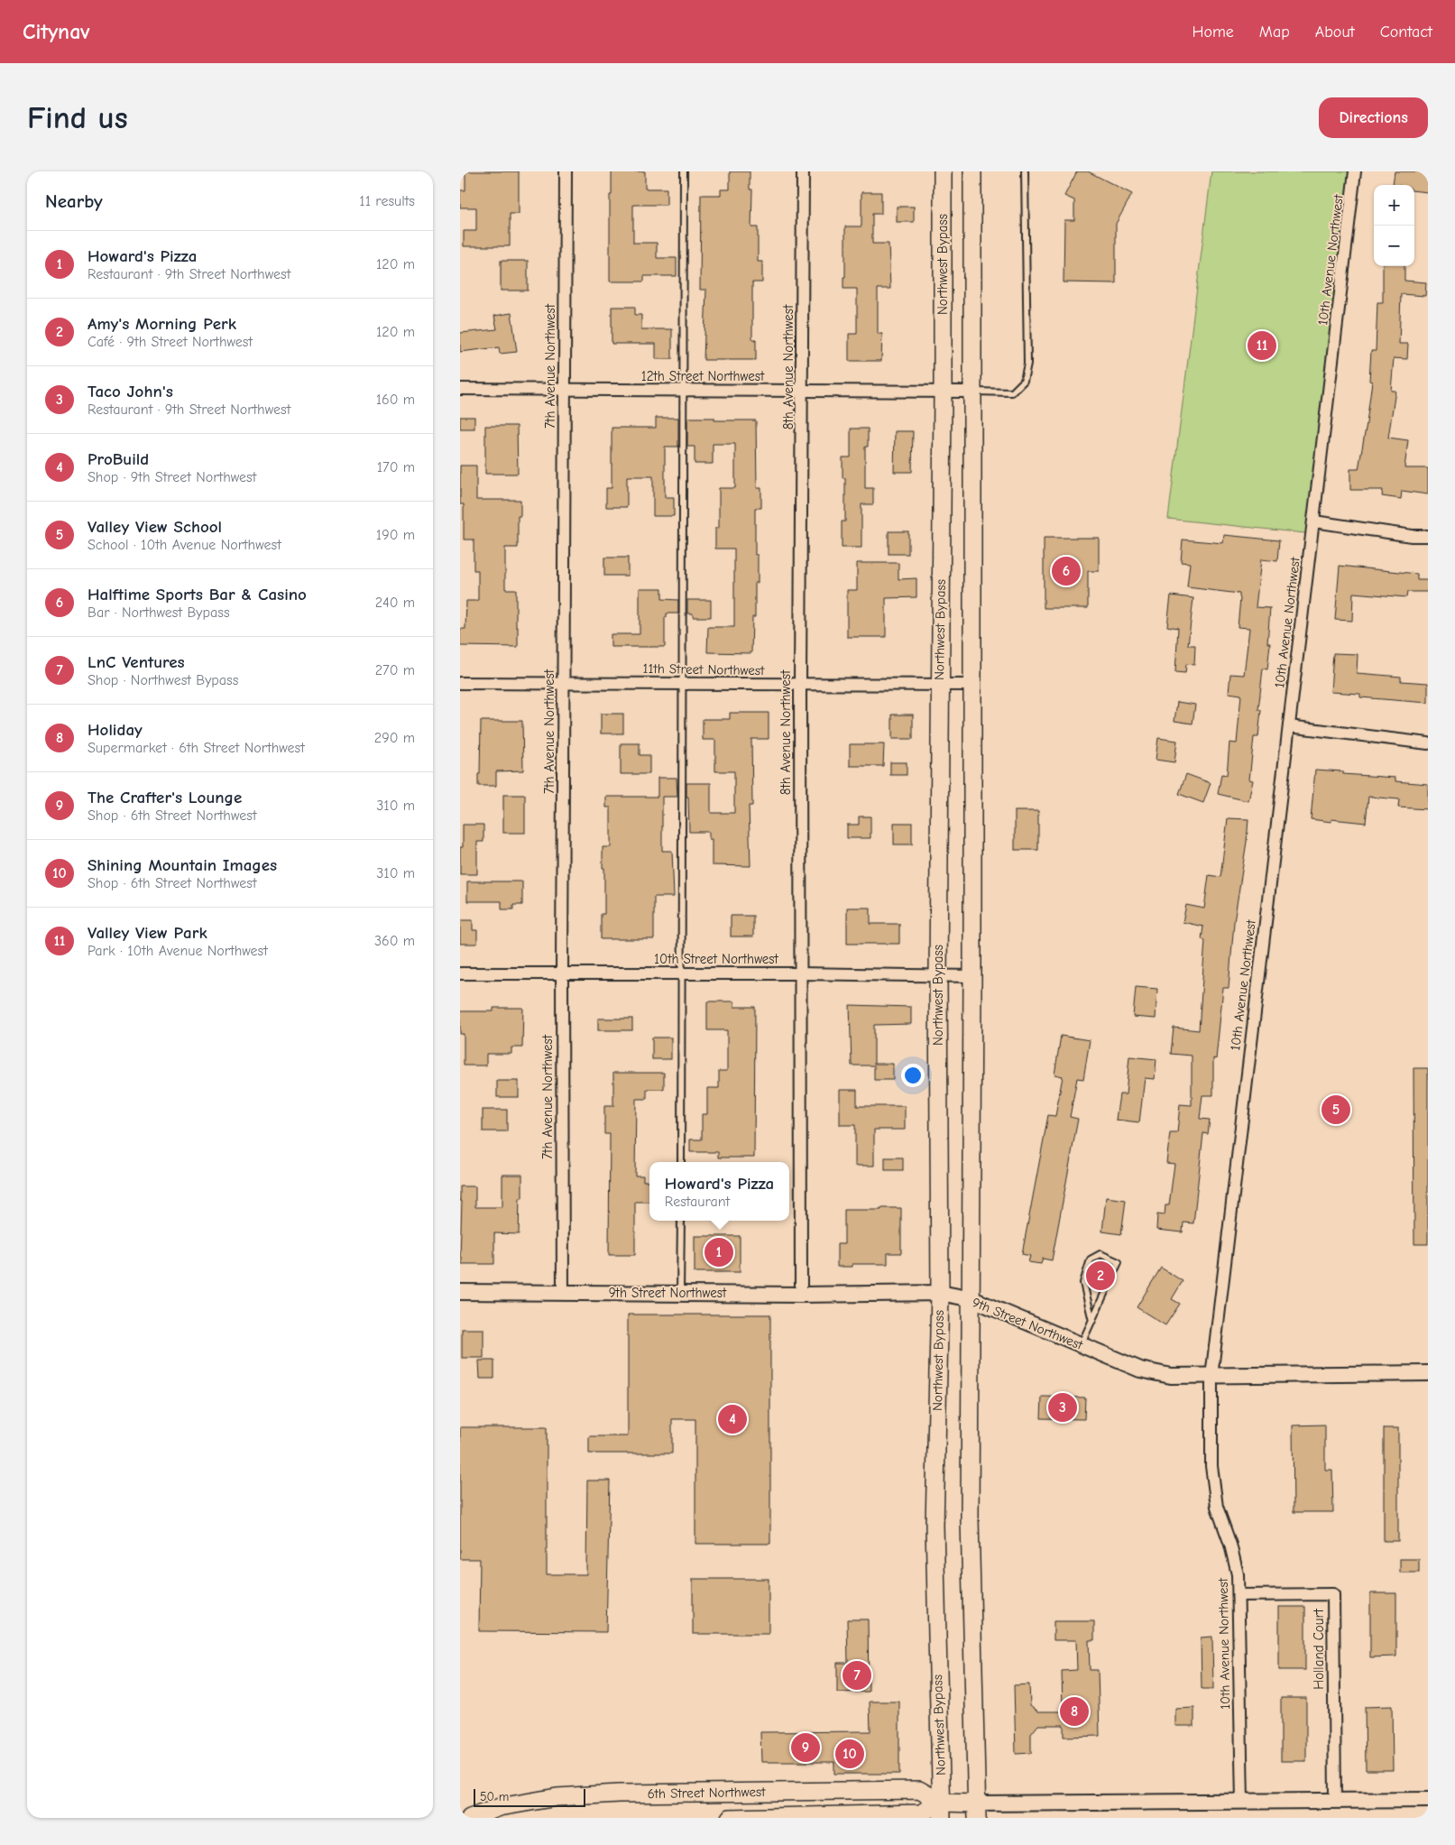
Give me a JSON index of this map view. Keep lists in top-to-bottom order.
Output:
{
  "streets": {
    "main road": ["Northwest Bypass", "6th Street Northwest"],
    "street": [
      "10th Avenue Northwest",
      "7th Avenue Northwest",
      "8th Avenue Northwest",
      "12th Street Northwest",
      "11th Street Northwest",
      "10th Street Northwest",
      "9th Street Northwest",
      "Holland Court"
    ]
  },
  "crossings": [
    ["10th Avenue Northwest", "9th Street Northwest"],
    ["10th Avenue Northwest", "Holland Court"],
    ["10th Avenue Northwest", "6th Street Northwest"],
    ["Northwest Bypass", "12th Street Northwest"],
    ["Northwest Bypass", "11th Street Northwest"],
    ["Northwest Bypass", "10th Street Northwest"],
    ["Northwest Bypass", "9th Street Northwest"],
    ["Northwest Bypass", "6th Street Northwest"],
    ["7th Avenue Northwest", "12th Street Northwest"],
    ["7th Avenue Northwest", "11th Street Northwest"],
    ["7th Avenue Northwest", "10th Street Northwest"],
    ["7th Avenue Northwest", "9th Street Northwest"],
    ["8th Avenue Northwest", "12th Street Northwest"],
    ["8th Avenue Northwest", "11th Street Northwest"],
    ["8th Avenue Northwest", "10th Street Northwest"],
    ["8th Avenue Northwest", "9th Street Northwest"],
    ["Holland Court", "6th Street Northwest"]
  ],
  "scale_bar": "50 m",
  "page": {
    "header": "Citynav",
    "nav": [
      "Home",
      "Map",
      "About",
      "Contact"
    ],
    "buttons": "Directions",
    "title": "Find us",
    "heading": ["Nearby", "11 results"],
    "map_buttons": ["+", "−"],
    "list": [
      {
        "mark": "1",
        "name": "Howard's Pizza",
        "note": "Restaurant · 9th Street Northwest",
        "value": "120 m"
      },
      {
        "mark": "2",
        "name": "Amy's Morning Perk",
        "note": "Café · 9th Street Northwest",
        "value": "120 m"
      },
      {
        "mark": "3",
        "name": "Taco John's",
        "note": "Restaurant · 9th Street Northwest",
        "value": "160 m"
      },
      {
        "mark": "4",
        "name": "ProBuild",
        "note": "Shop · 9th Street Northwest",
        "value": "170 m"
      },
      {
        "mark": "5",
        "name": "Valley View School",
        "note": "School · 10th Avenue Northwest",
        "value": "190 m"
      },
      {
        "mark": "6",
        "name": "Halftime Sports Bar & Casino",
        "note": "Bar · Northwest Bypass",
        "value": "240 m"
      },
      {
        "mark": "7",
        "name": "LnC Ventures",
        "note": "Shop · Northwest Bypass",
        "value": "270 m"
      },
      {
        "mark": "8",
        "name": "Holiday",
        "note": "Supermarket · 6th Street Northwest",
        "value": "290 m"
      },
      {
        "mark": "9",
        "name": "The Crafter's Lounge",
        "note": "Shop · 6th Street Northwest",
        "value": "310 m"
      },
      {
        "mark": "10",
        "name": "Shining Mountain Images",
        "note": "Shop · 6th Street Northwest",
        "value": "310 m"
      },
      {
        "mark": "11",
        "name": "Valley View Park",
        "note": "Park · 10th Avenue Northwest",
        "value": "360 m"
      }
    ],
    "pins": [
      "11",
      "6",
      "5",
      "1",
      "2",
      "3",
      "4",
      "7",
      "8",
      "9",
      "10"
    ],
    "popup": ["Howard's Pizza", "Restaurant"],
    "scale": "50 m"
  }
}
